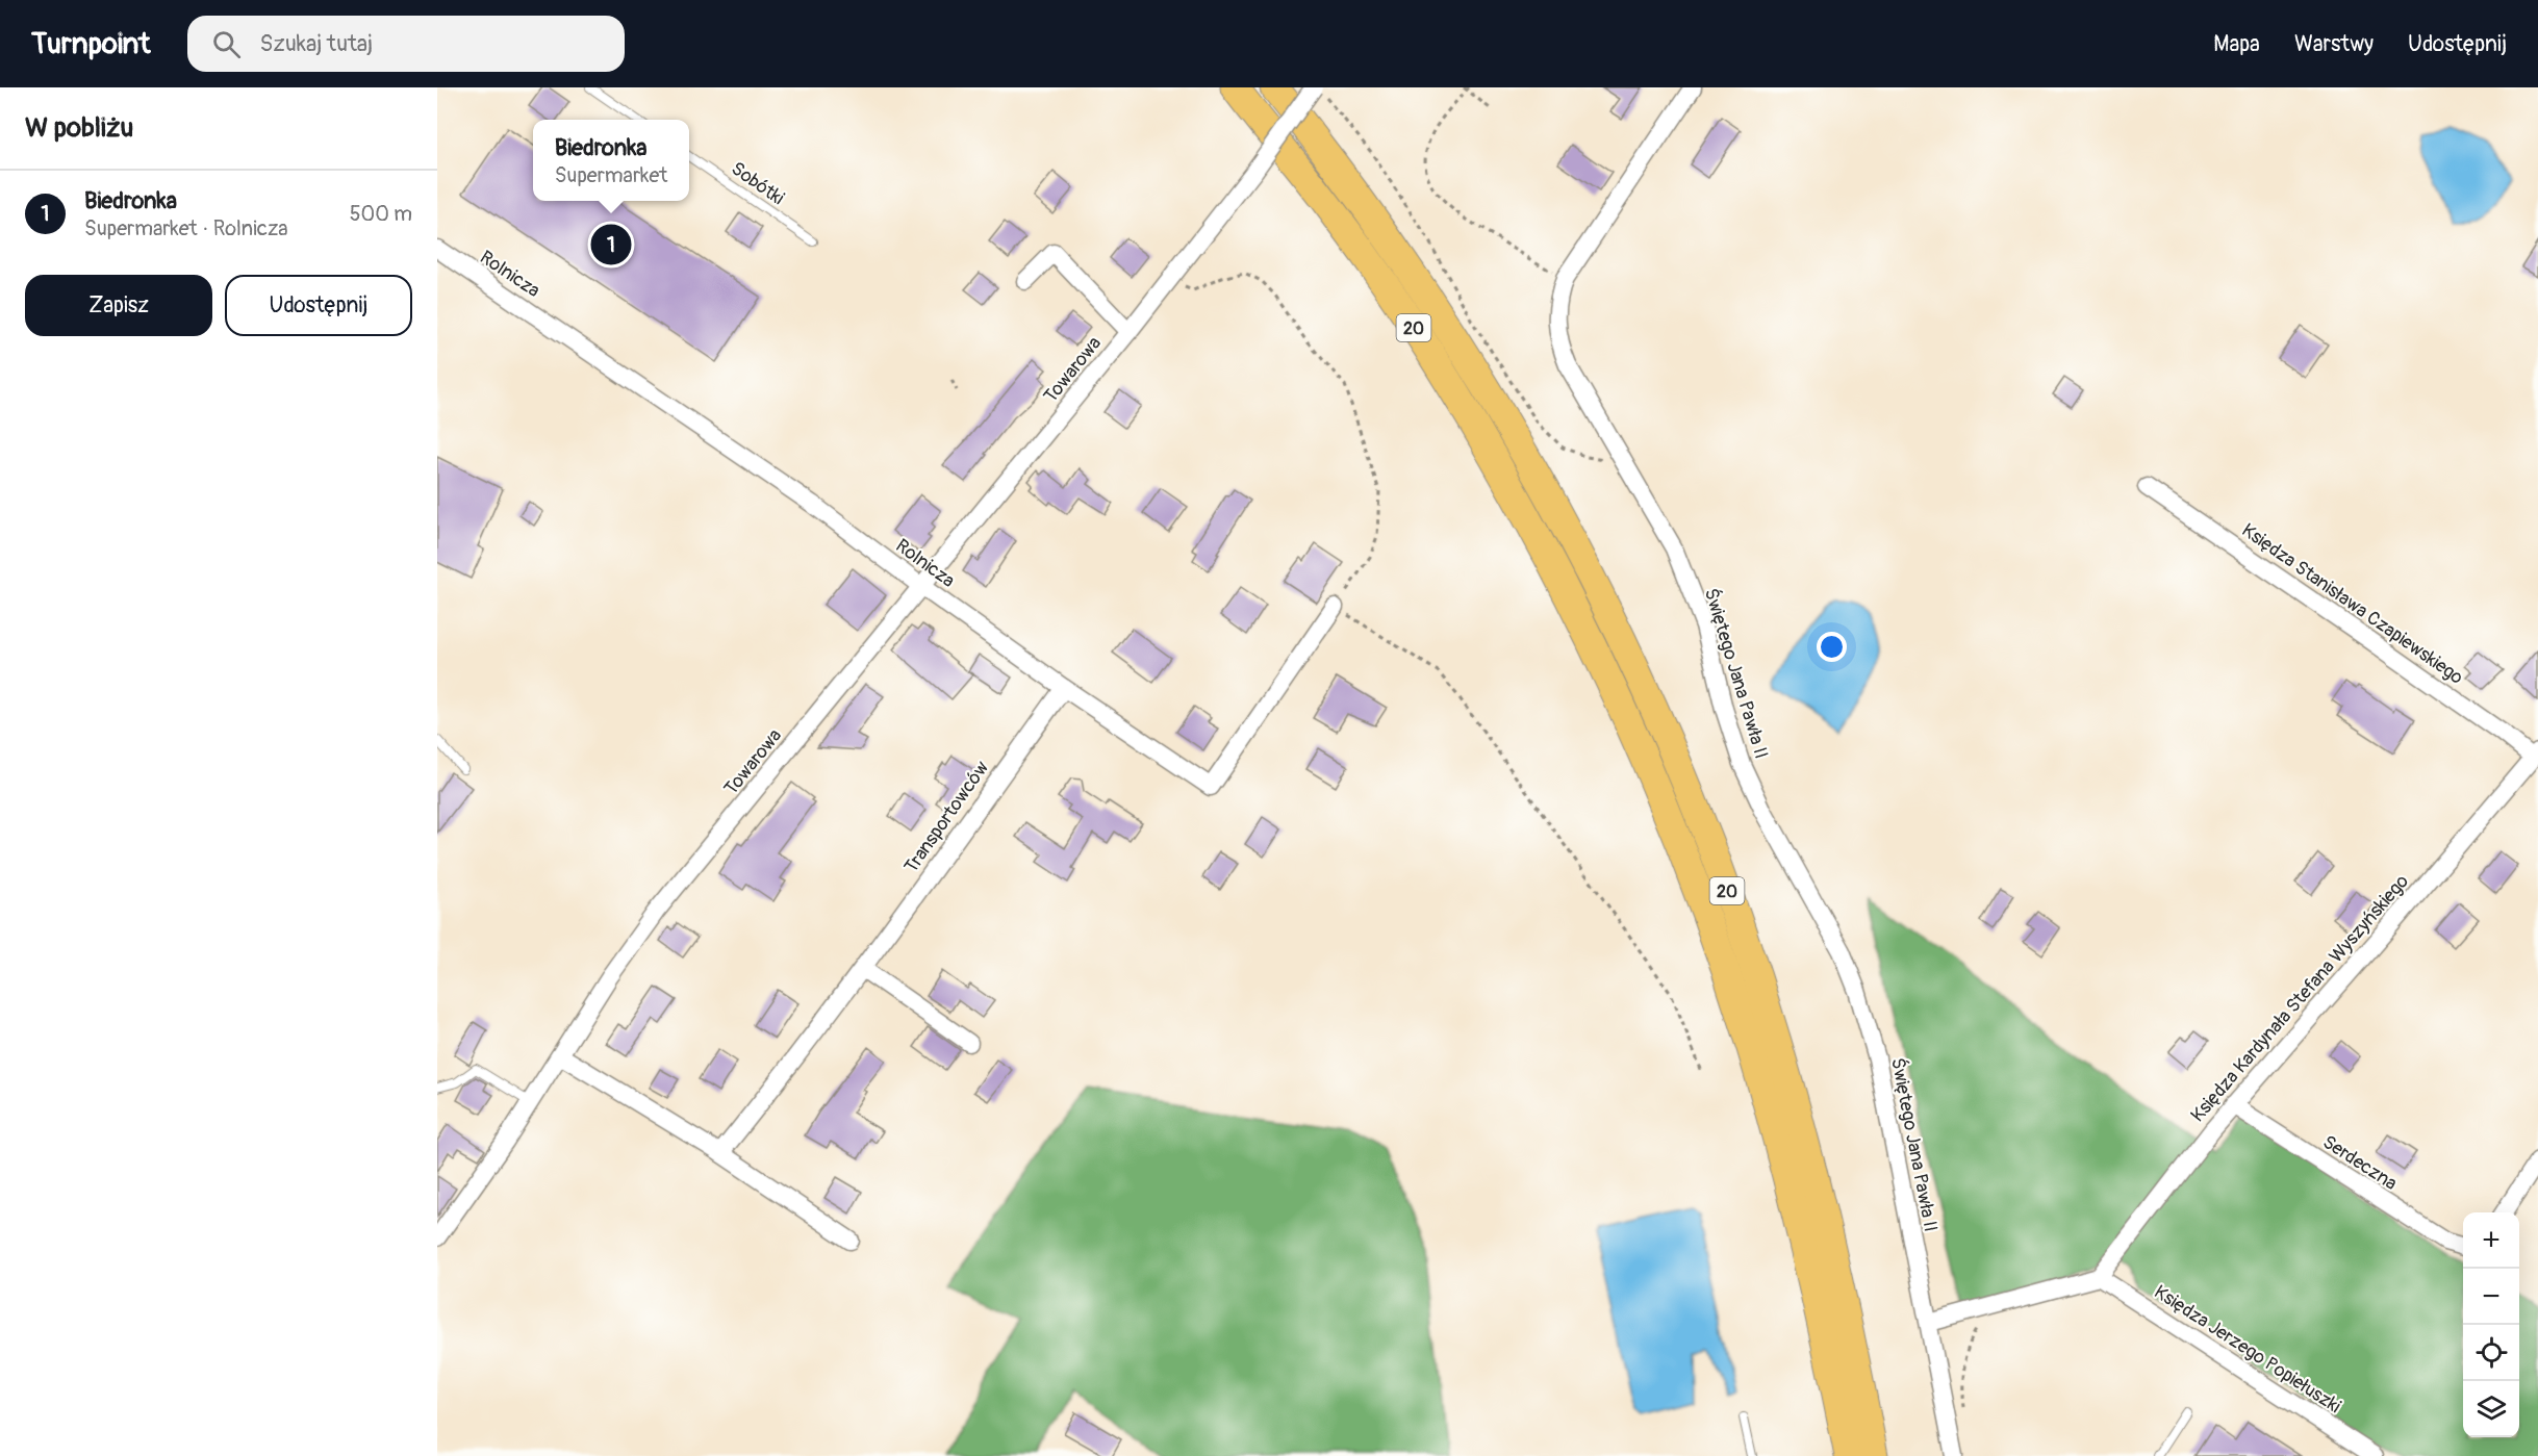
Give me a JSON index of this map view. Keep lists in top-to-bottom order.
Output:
{
  "streets": {
    "main road": ["20"],
    "street": [
      "Rolnicza",
      "Towarowa",
      "Księdza Stanisława Czapiewskiego",
      "Świętego Jana Pawła II",
      "Transportowców",
      "Księdza Kardynała Stefana Wyszyńskiego",
      "Serdeczna",
      "Księdza Jerzego Popiełuszki"
    ],
    "lane": ["Sobótki"]
  },
  "crossings": [
    ["Rolnicza", "Towarowa"],
    ["Rolnicza", "Transportowców"],
    ["Księdza Stanisława Czapiewskiego", "Księdza Kardynała Stefana Wyszyńskiego"],
    ["Księdza Kardynała Stefana Wyszyńskiego", "Serdeczna"],
    ["Księdza Kardynała Stefana Wyszyńskiego", "Księdza Jerzego Popiełuszki"]
  ],
  "page": {
    "header": "Turnpoint",
    "search": "Szukaj tutaj",
    "nav": ["Mapa", "Warstwy", "Udostępnij"],
    "heading": "W pobliżu",
    "popup": ["Biedronka", "Supermarket"],
    "list": [
      {
        "mark": "1",
        "name": "Biedronka",
        "note": "Supermarket · Rolnicza",
        "value": "500 m"
      }
    ],
    "pins": "1",
    "buttons": ["Zapisz", "Udostępnij"],
    "map_buttons": ["+", "−"]
  }
}
